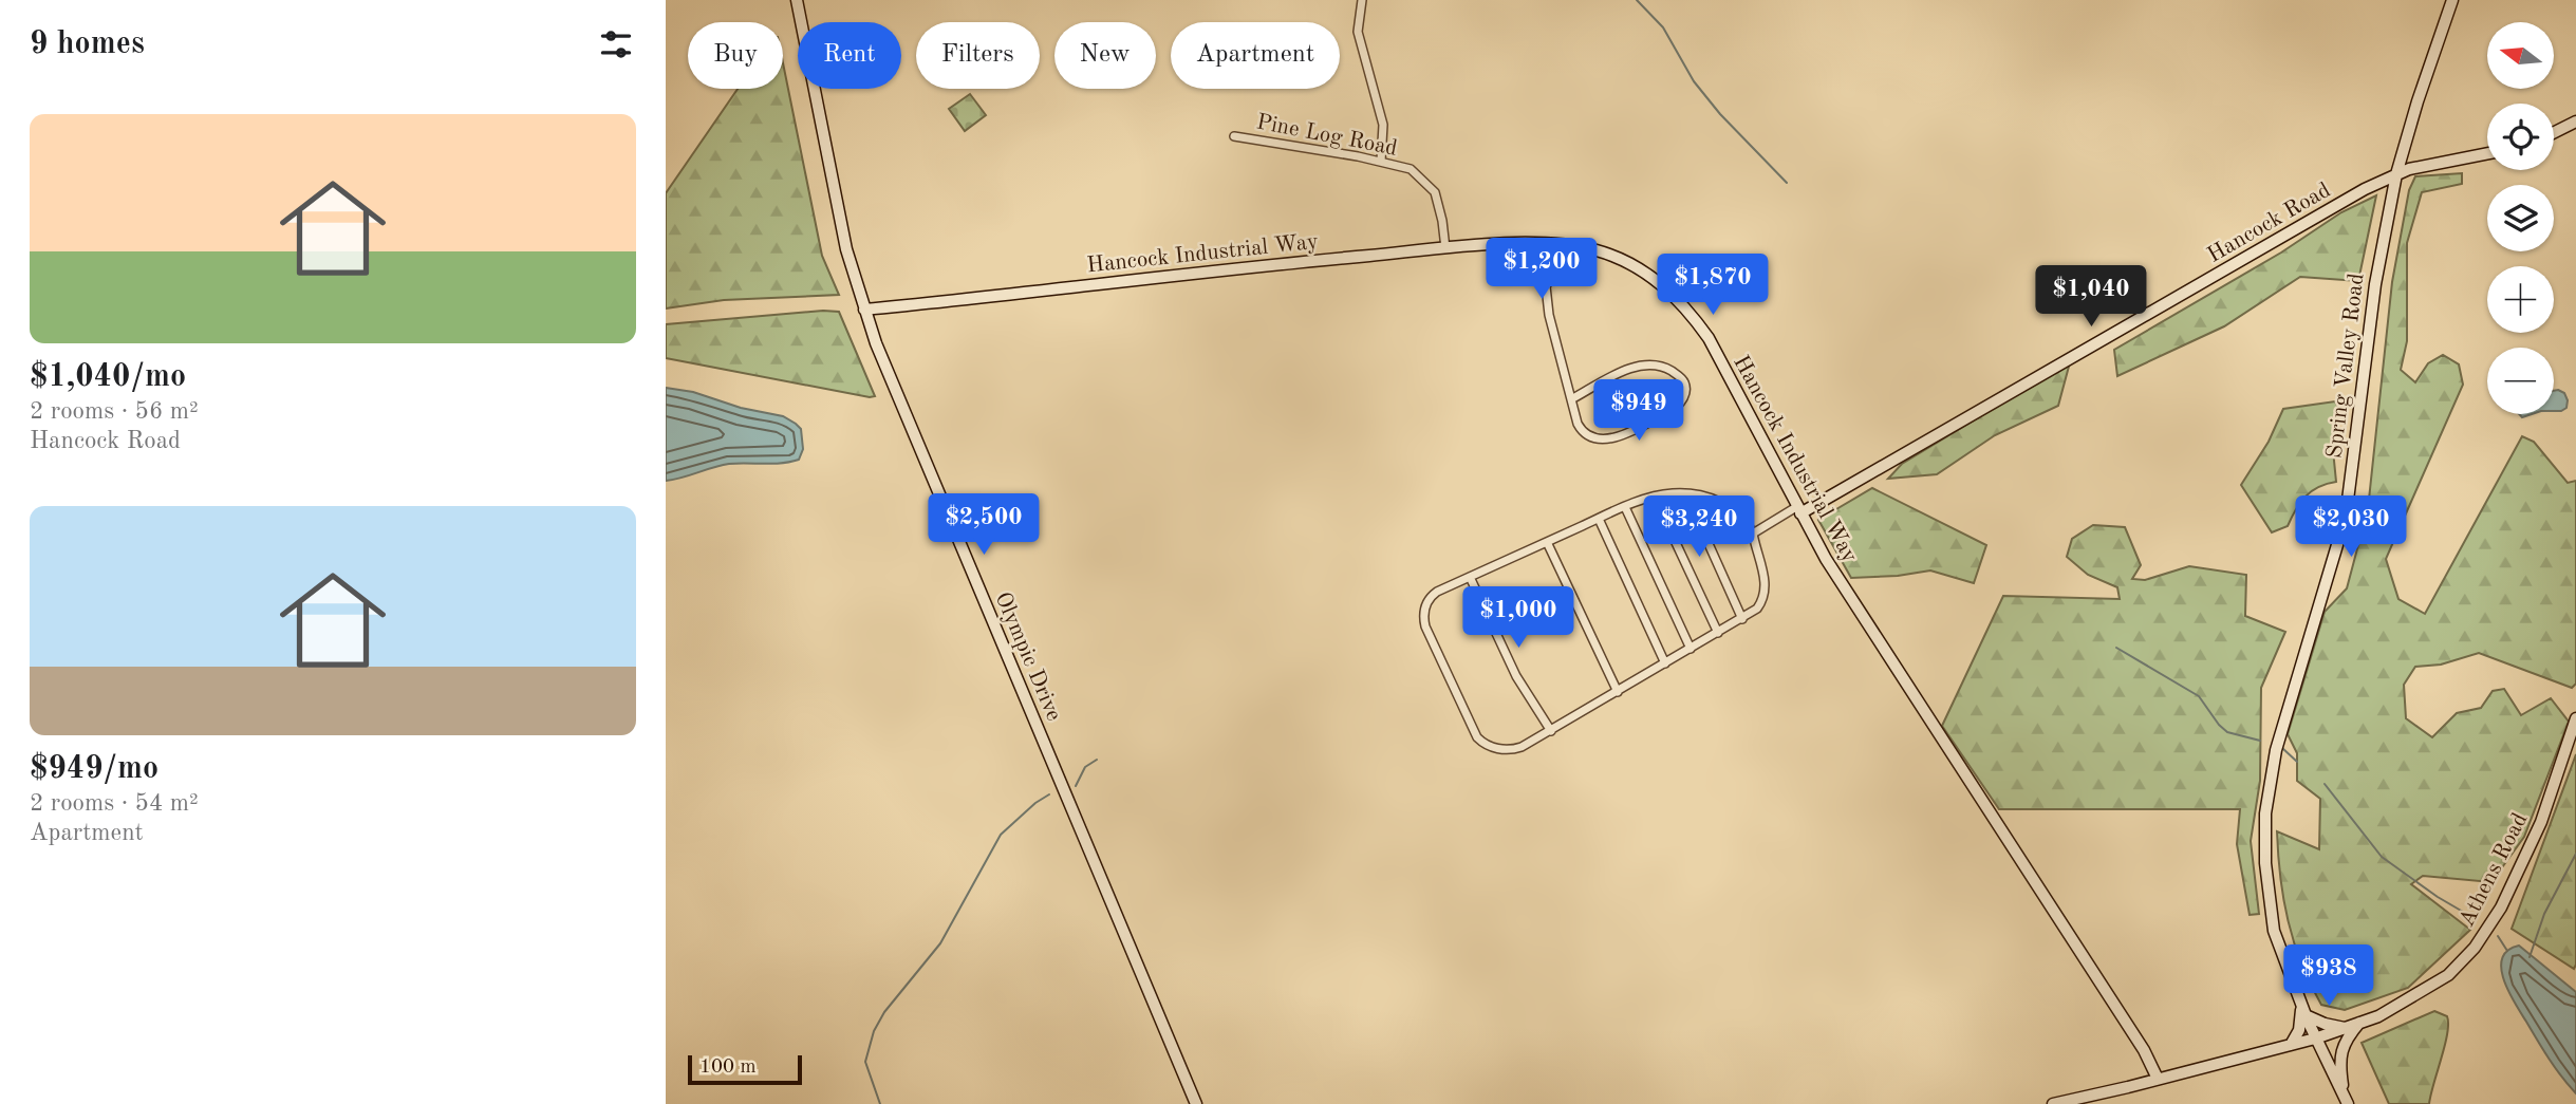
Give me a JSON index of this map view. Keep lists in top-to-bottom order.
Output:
{
  "streets": {
    "street": [
      "Pine Log Road",
      "Hancock Road",
      "Hancock Industrial Way",
      "Spring Valley Road",
      "Olympic Drive",
      "Athens Road"
    ]
  },
  "crossings": [
    ["Pine Log Road", "Hancock Industrial Way"],
    ["Hancock Road", "Hancock Industrial Way"],
    ["Hancock Road", "Spring Valley Road"],
    ["Hancock Industrial Way", "Olympic Drive"],
    ["Hancock Industrial Way", "Athens Road"],
    ["Spring Valley Road", "Athens Road"]
  ],
  "scale_bar": "100 m",
  "north": "left",
  "page": {
    "heading": "9 homes",
    "map_buttons": ["+", "−"],
    "chip": [
      "Buy",
      "Rent",
      "Filters",
      "New",
      "Apartment"
    ],
    "list": [
      {
        "name": "$1,040/mo",
        "note": "2 rooms · 56 m² · Hancock Road"
      },
      {
        "name": "$949/mo",
        "note": "2 rooms · 54 m² · Apartment"
      }
    ],
    "price": [
      "$1,200",
      "$1,870",
      "$1,040",
      "$949",
      "$2,500",
      "$3,240",
      "$2,030",
      "$1,000",
      "$938"
    ],
    "scale": "100 m"
  }
}
